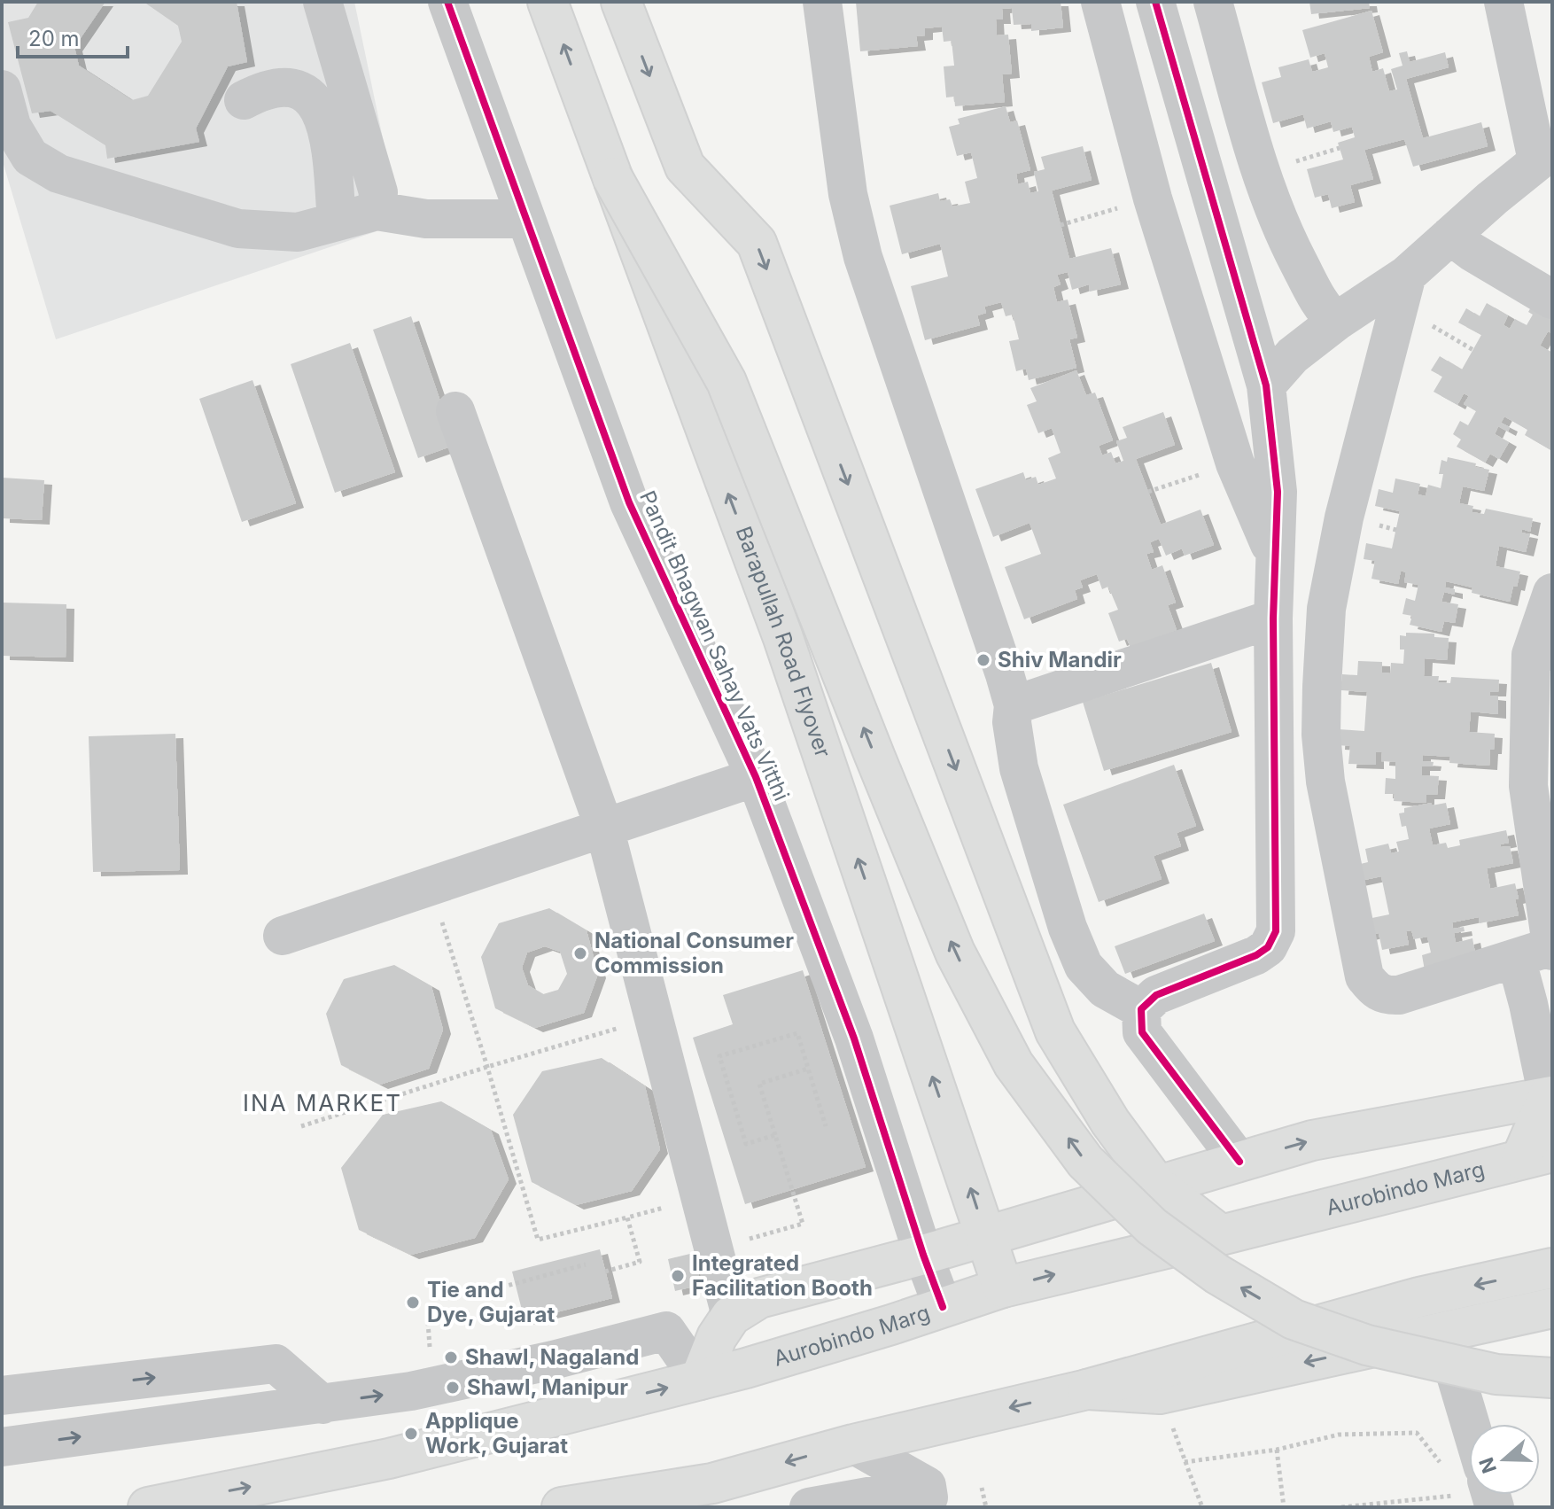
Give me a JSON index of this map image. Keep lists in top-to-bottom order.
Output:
{
  "streets": {
    "main road": ["Barapullah Road Flyover", "Aurobindo Marg"],
    "street": ["Pandit Bhagwan Sahay Vats Vitthi"]
  },
  "crossings": [
    ["Barapullah Road Flyover", "Aurobindo Marg"],
    ["Pandit Bhagwan Sahay Vats Vitthi", "Aurobindo Marg"]
  ],
  "districts": ["INA MARKET"],
  "places": [
    "Shiv Mandir",
    "National Consumer Commission",
    "Integrated Facilitation Booth",
    "Tie and Dye, Gujarat",
    "Shawl, Nagaland",
    "Shawl, Manipur",
    "Applique Work, Gujarat"
  ],
  "scale_bar": "20 m",
  "north": "left"
}
